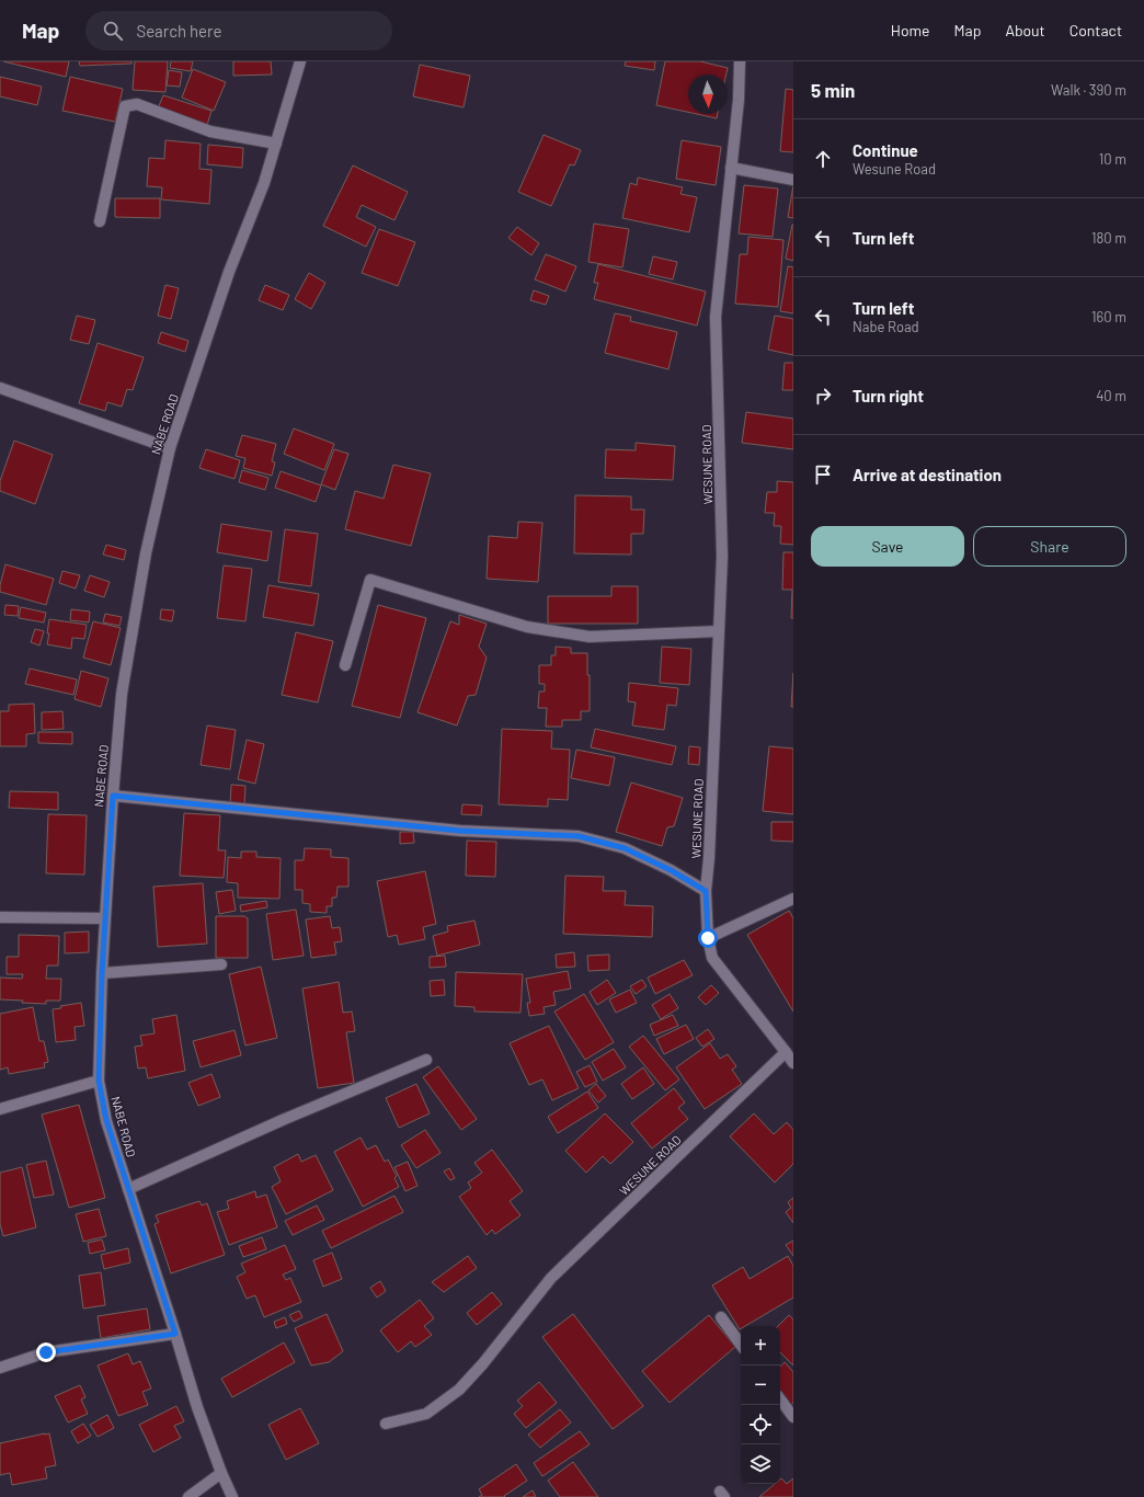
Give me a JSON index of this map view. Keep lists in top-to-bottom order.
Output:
{
  "streets": {
    "street": ["NABE ROAD", "WESUNE ROAD"]
  },
  "north": "bottom",
  "page": {
    "header": "Map",
    "search": "Search here",
    "nav": [
      "Home",
      "Map",
      "About",
      "Contact"
    ],
    "heading": ["5 min", "Walk · 390 m"],
    "list": [
      ["Continue", "Wesune Road", "10 m"],
      ["Turn left", "180 m"],
      ["Turn left", "Nabe Road", "160 m"],
      ["Turn right", "40 m"],
      "Arrive at destination"
    ],
    "buttons": ["Save", "Share"],
    "map_buttons": ["+", "−"]
  }
}
